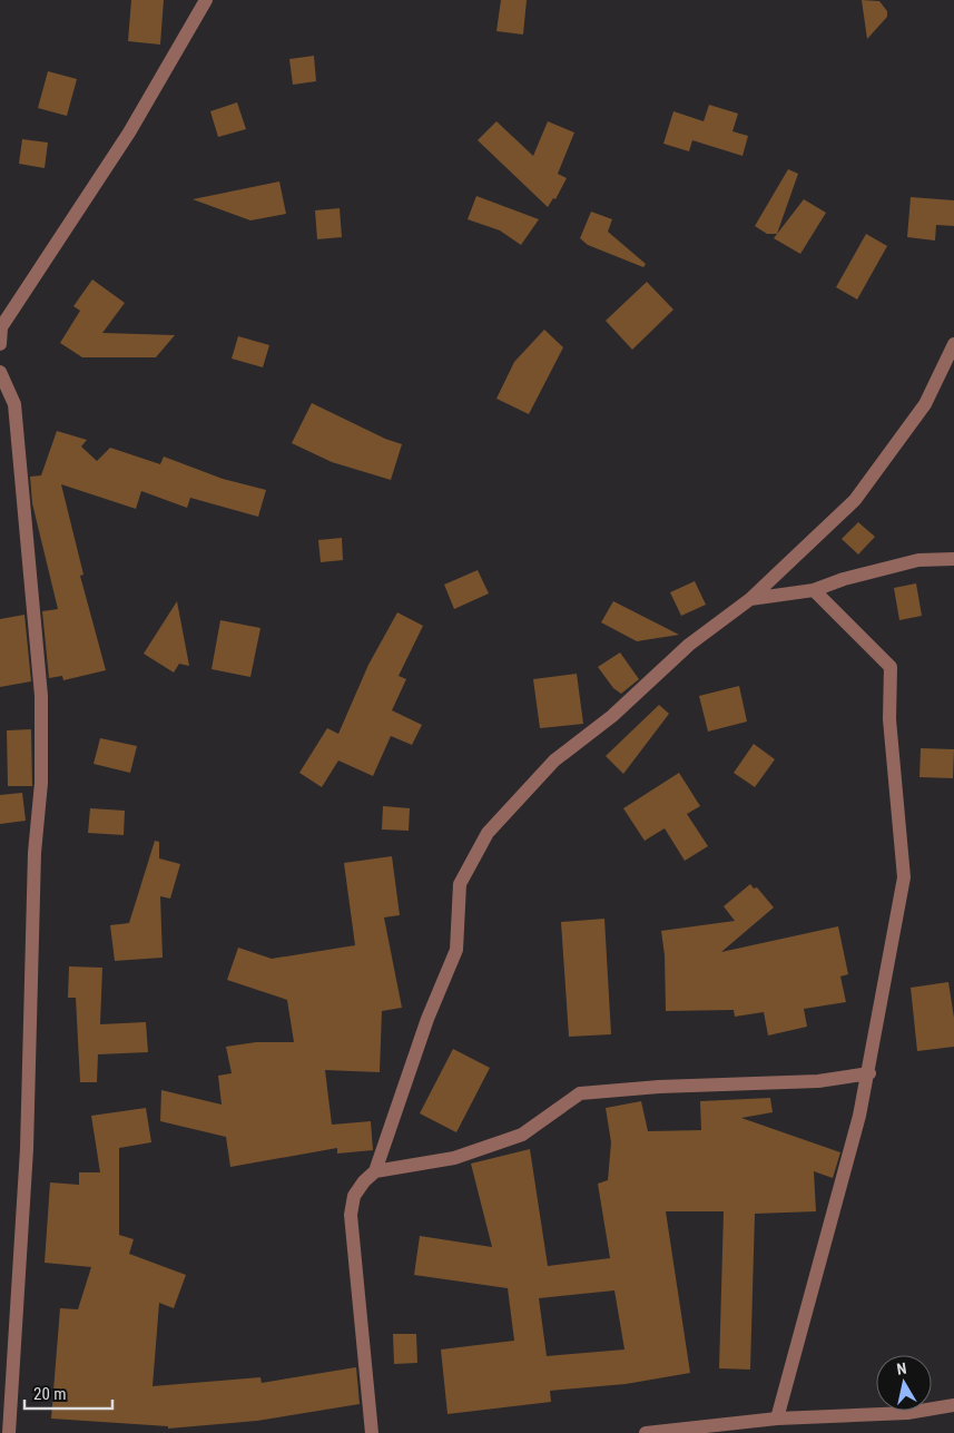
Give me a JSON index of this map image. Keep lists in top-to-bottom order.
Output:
{
  "scale_bar": "20 m",
  "north": "top"
}
